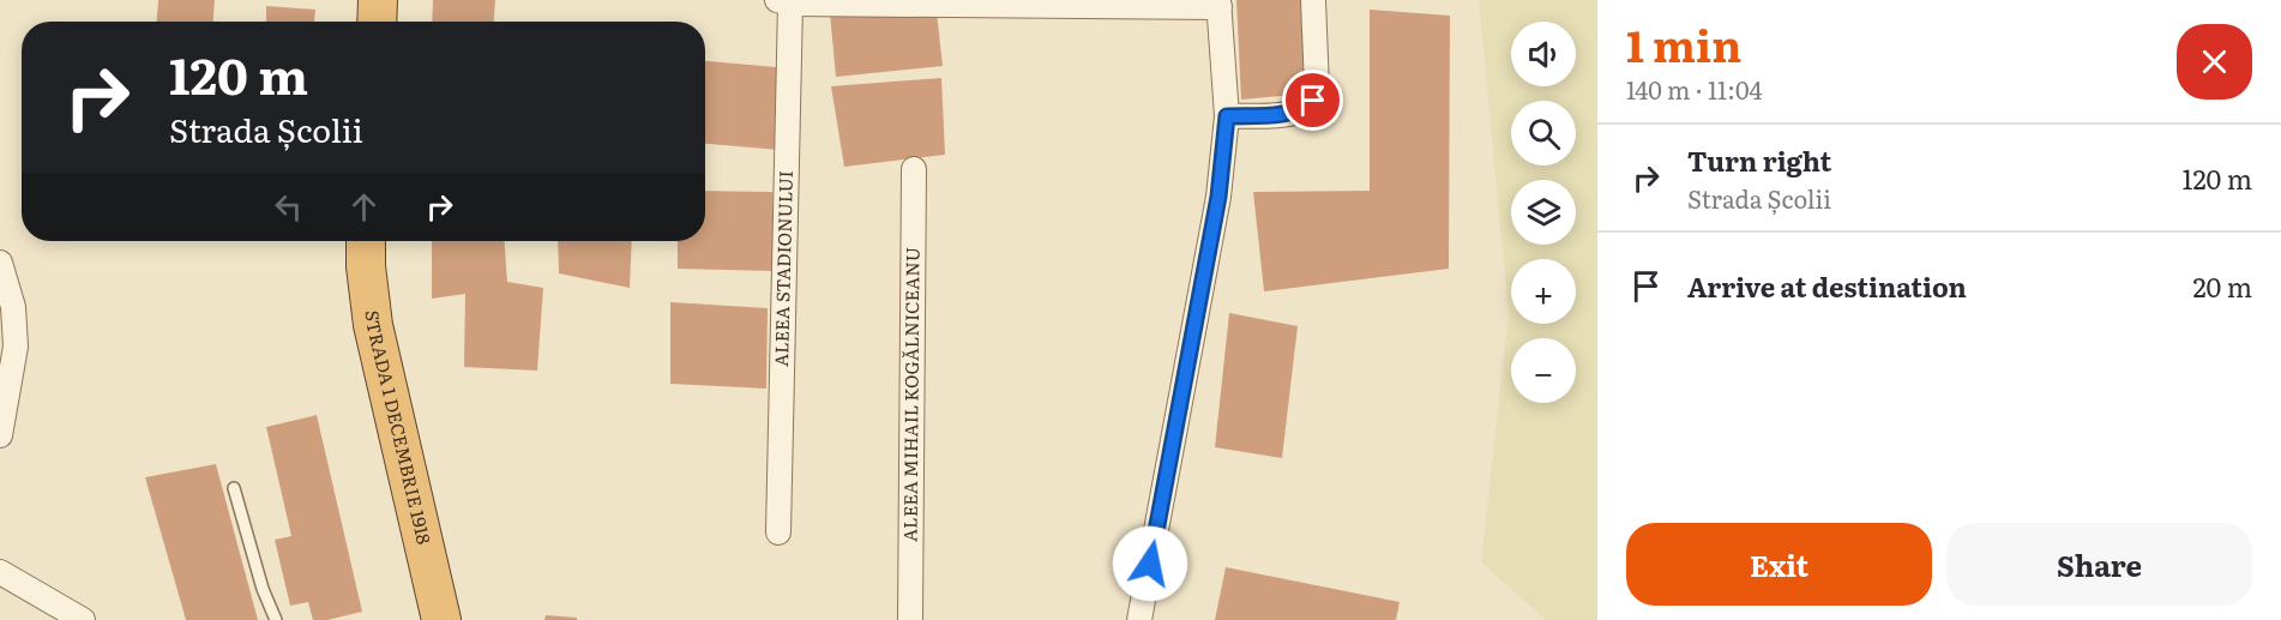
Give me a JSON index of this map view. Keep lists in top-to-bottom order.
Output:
{
  "streets": {
    "highway": ["STRADA 1 DECEMBRIE 1918"],
    "street": ["ALEEA STADIONULUI", "ALEEA MIHAIL KOGĂLNICEANU"]
  },
  "page": {
    "heading": ["1 min", "140 m · 11:04"],
    "map_buttons": ["+", "−"],
    "turn": ["120 m", "Strada Școlii"],
    "list": [
      {
        "name": "Turn right",
        "note": "Strada Școlii",
        "value": "120 m"
      },
      {
        "name": "Arrive at destination",
        "value": "20 m"
      }
    ],
    "buttons": ["Exit", "Share"]
  }
}
